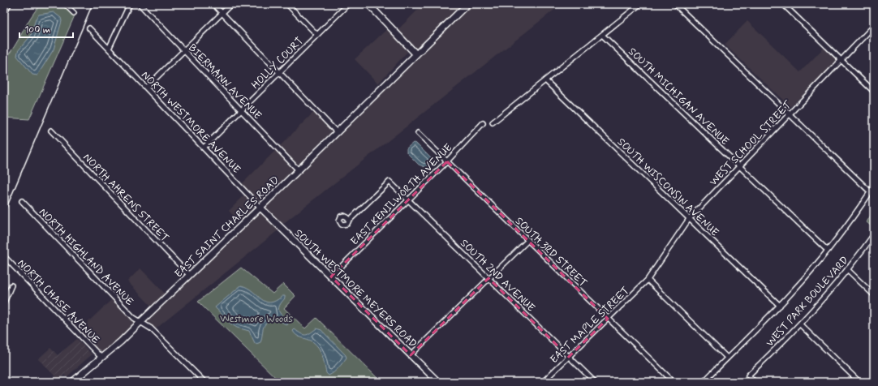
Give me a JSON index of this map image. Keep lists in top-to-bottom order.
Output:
{
  "streets": {
    "main road": ["EAST SAINT CHARLES ROAD", "SOUTH WESTMORE MEYERS ROAD"],
    "street": [
      "HOLLY COURT",
      "BIERMANN AVENUE",
      "SOUTH MICHIGAN AVENUE",
      "NORTH WESTMORE AVENUE",
      "WEST SCHOOL STREET",
      "SOUTH WISCONSIN AVENUE",
      "EAST KENILWORTH AVENUE",
      "NORTH AHRENS STREET",
      "SOUTH 3RD STREET",
      "NORTH HIGHLAND AVENUE",
      "SOUTH 2ND AVENUE",
      "NORTH CHASE AVENUE",
      "WEST PARK BOULEVARD",
      "EAST MAPLE STREET"
    ]
  },
  "crossings": [
    ["HOLLY COURT", "BIERMANN AVENUE"],
    ["HOLLY COURT", "NORTH WESTMORE AVENUE"],
    ["BIERMANN AVENUE", "EAST SAINT CHARLES ROAD"],
    ["SOUTH MICHIGAN AVENUE", "WEST SCHOOL STREET"],
    ["NORTH WESTMORE AVENUE", "EAST SAINT CHARLES ROAD"],
    ["NORTH WESTMORE AVENUE", "SOUTH WESTMORE MEYERS ROAD"],
    ["WEST SCHOOL STREET", "SOUTH WISCONSIN AVENUE"],
    ["WEST SCHOOL STREET", "EAST MAPLE STREET"],
    ["EAST KENILWORTH AVENUE", "SOUTH 3RD STREET"],
    ["EAST KENILWORTH AVENUE", "SOUTH 2ND AVENUE"],
    ["EAST KENILWORTH AVENUE", "SOUTH WESTMORE MEYERS ROAD"],
    ["NORTH AHRENS STREET", "EAST SAINT CHARLES ROAD"],
    ["EAST SAINT CHARLES ROAD", "NORTH HIGHLAND AVENUE"],
    ["EAST SAINT CHARLES ROAD", "SOUTH WESTMORE MEYERS ROAD"],
    ["EAST SAINT CHARLES ROAD", "NORTH CHASE AVENUE"],
    ["SOUTH 3RD STREET", "EAST MAPLE STREET"],
    ["SOUTH 2ND AVENUE", "EAST MAPLE STREET"]
  ],
  "parks": ["Westmore Woods"],
  "scale_bar": "100 m"
}
